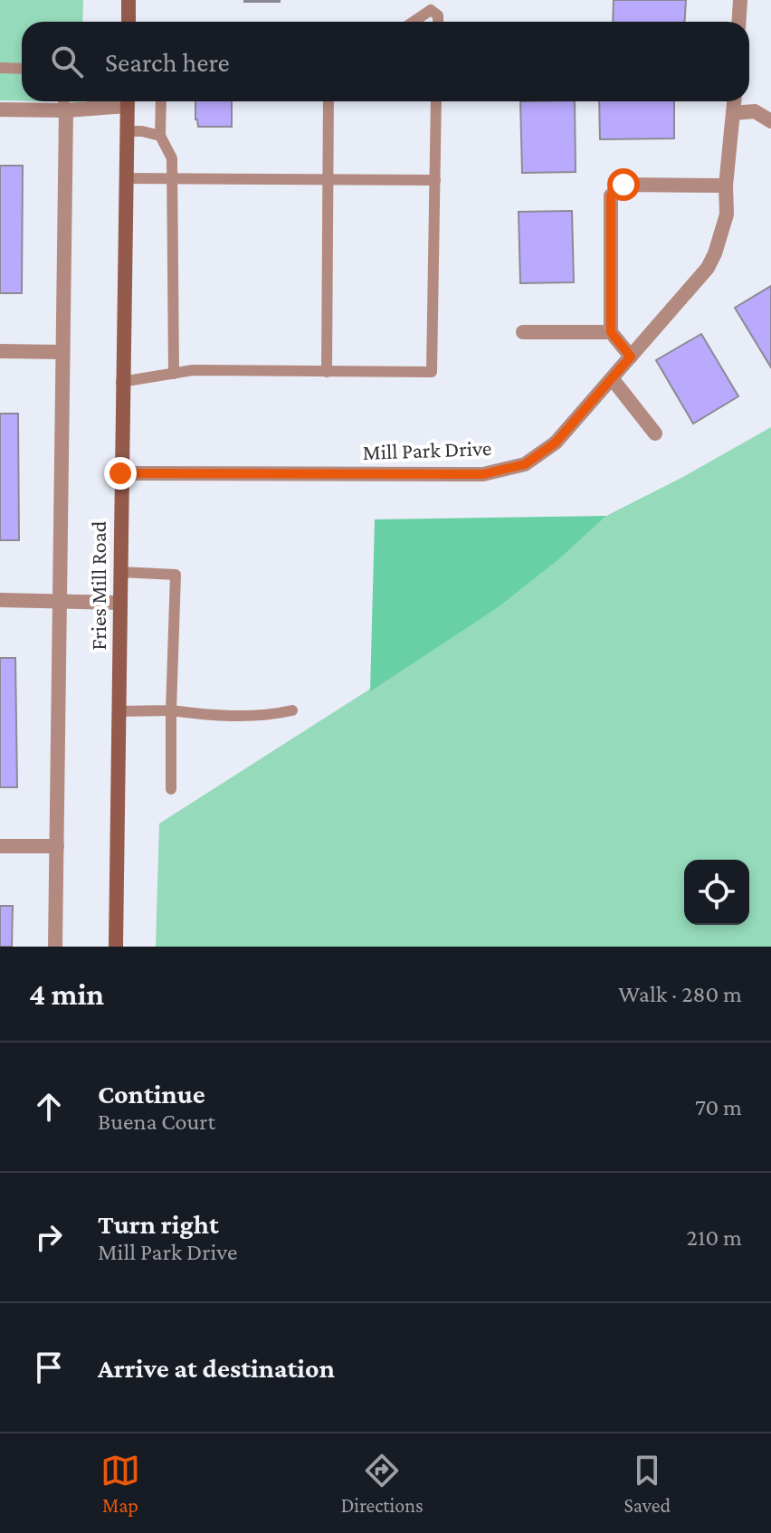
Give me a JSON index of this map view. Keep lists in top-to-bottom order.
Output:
{
  "streets": {
    "main road": ["Fries Mill Road"],
    "street": ["Mill Park Drive"]
  },
  "crossings": [
    ["Mill Park Drive", "Fries Mill Road"]
  ],
  "page": {
    "search": "Search here",
    "heading": ["4 min", "Walk · 280 m"],
    "list": [
      ["Continue", "Buena Court", "70 m"],
      ["Turn right", "Mill Park Drive", "210 m"],
      "Arrive at destination"
    ],
    "nav": ["Map", "Directions", "Saved"]
  }
}
